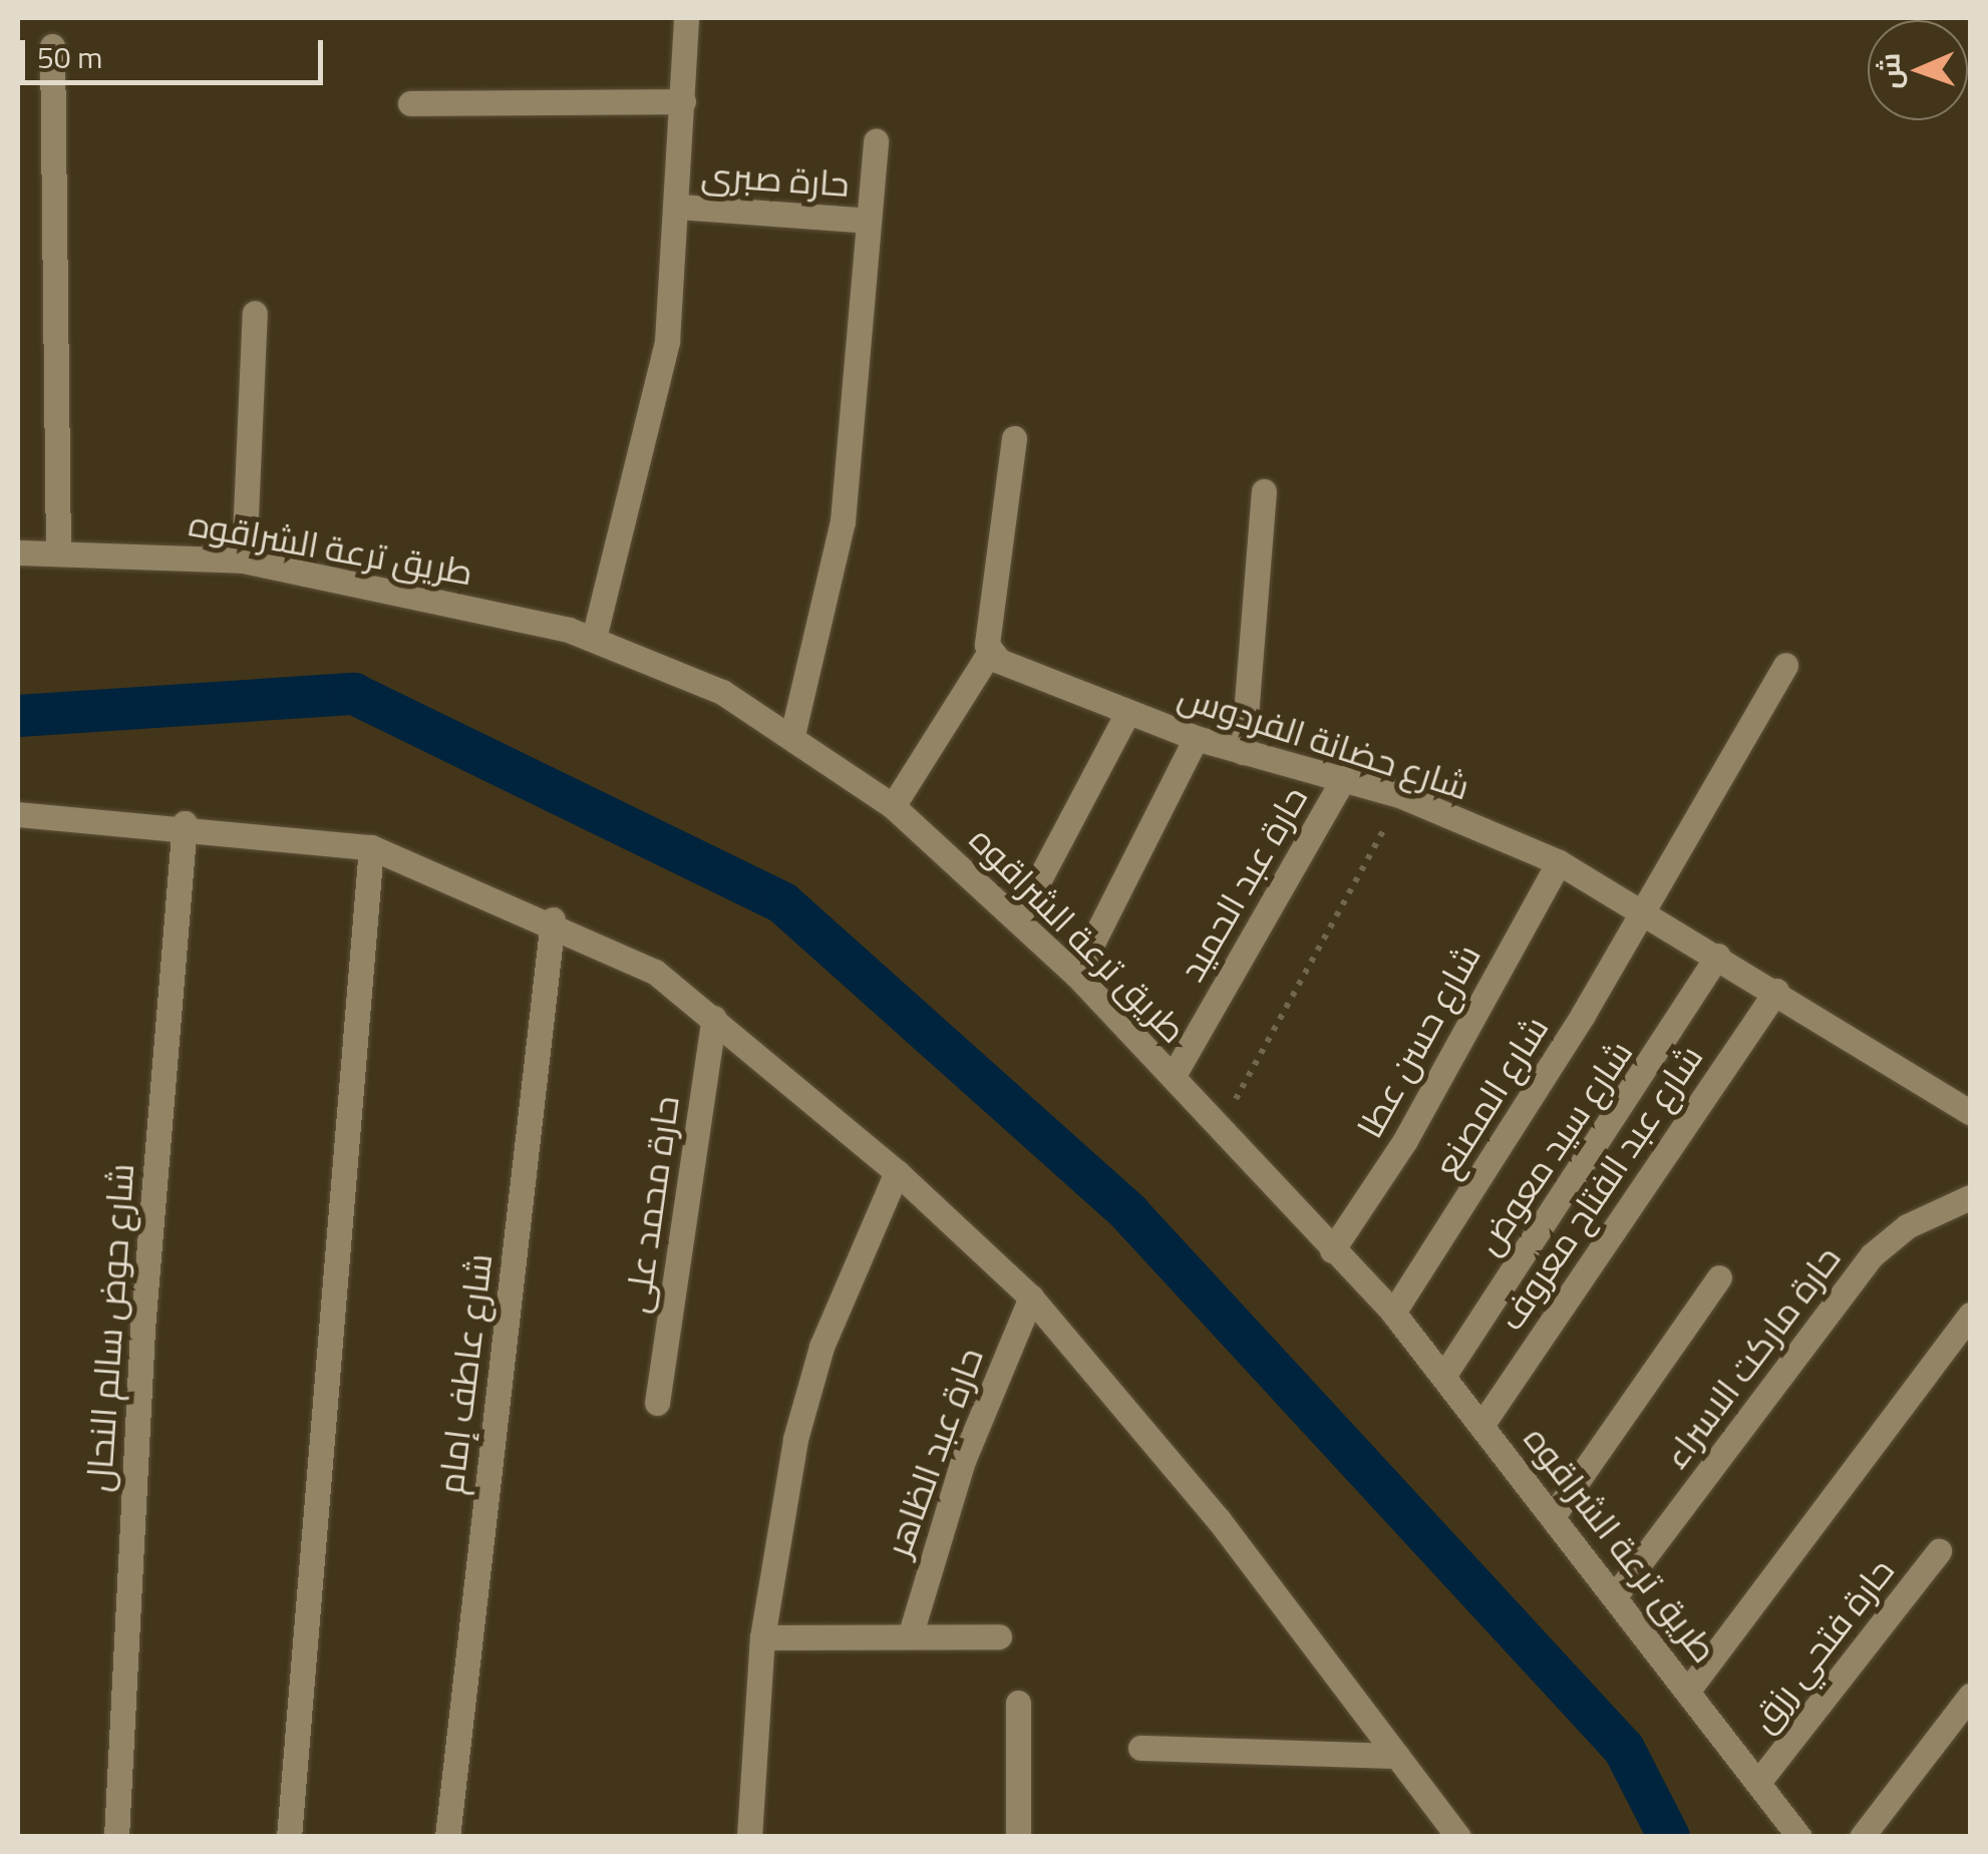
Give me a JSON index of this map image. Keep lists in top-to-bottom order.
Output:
{
  "streets": {
    "street": [
      "حارة صبرى",
      "طريق ترعة الشراقوه",
      "شارع حضانة الفردوس",
      "حارة عبد الحميد",
      "شارع حسن عطا",
      "شارع المصنع",
      "شارع سيد معوض",
      "شارع عبد الفتاح معروف",
      "حارة محمد على",
      "شارع حوض سالم النحال",
      "حارة ماركت الاسراء",
      "شارع عاطف إمام",
      "حارة عبد الظاهر",
      "حارة فتحي رزق"
    ]
  },
  "crossings": [
    ["طريق ترعة الشراقوه", "حارة عبد الحميد"],
    ["طريق ترعة الشراقوه", "شارع حسن عطا"],
    ["طريق ترعة الشراقوه", "شارع المصنع"],
    ["طريق ترعة الشراقوه", "شارع سيد معوض"],
    ["طريق ترعة الشراقوه", "شارع عبد الفتاح معروف"],
    ["طريق ترعة الشراقوه", "حارة ماركت الاسراء"],
    ["طريق ترعة الشراقوه", "حارة فتحي رزق"],
    ["شارع حضانة الفردوس", "حارة عبد الحميد"],
    ["شارع حضانة الفردوس", "شارع حسن عطا"],
    ["شارع حضانة الفردوس", "شارع المصنع"],
    ["شارع حضانة الفردوس", "شارع سيد معوض"],
    ["شارع حضانة الفردوس", "شارع عبد الفتاح معروف"]
  ],
  "scale_bar": "50 m",
  "north": "left"
}
